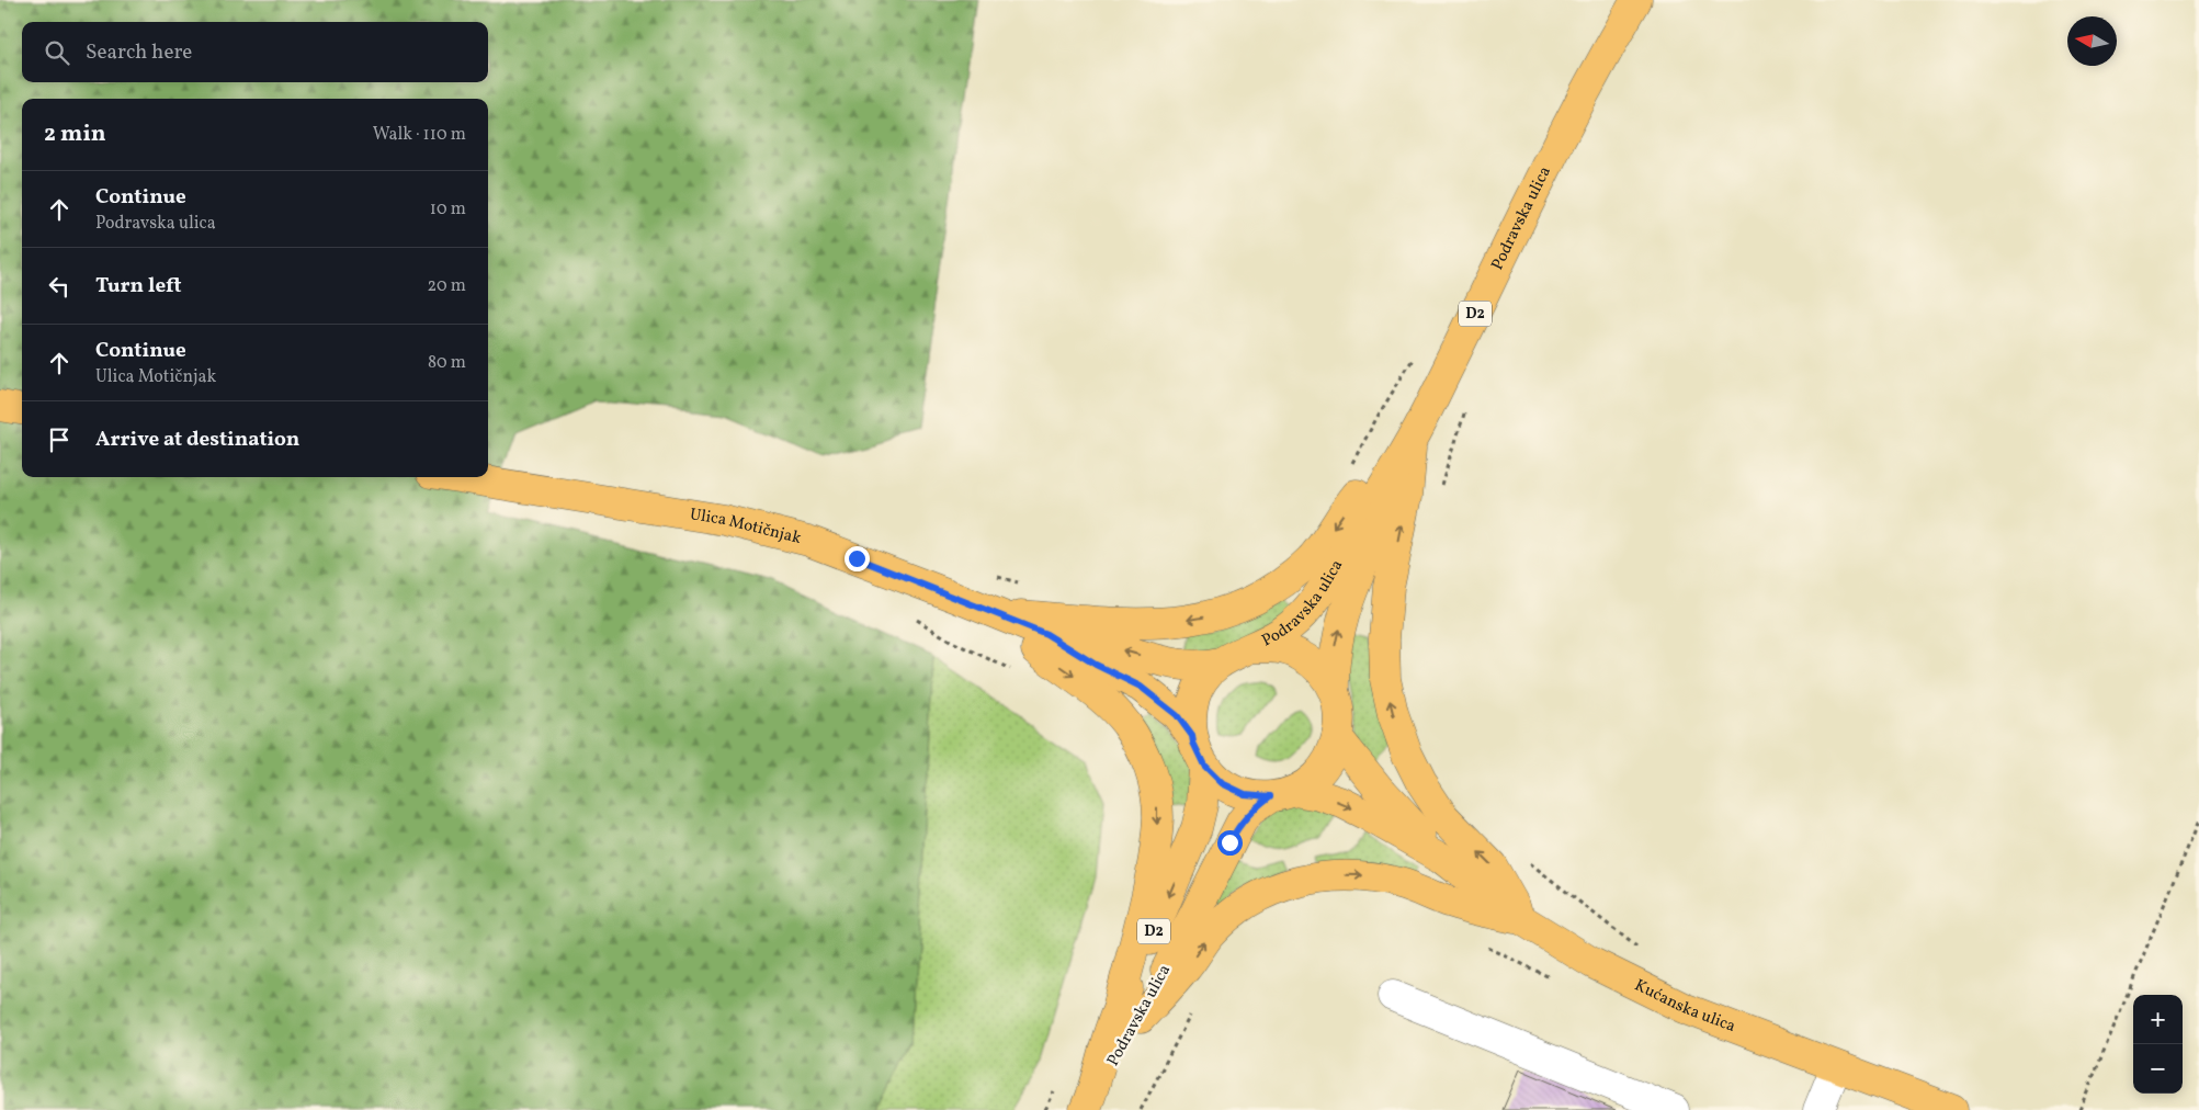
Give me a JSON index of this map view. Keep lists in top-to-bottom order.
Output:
{
  "streets": {
    "main road": [
      "Podravska ulica",
      "D2",
      "Ulica Motičnjak",
      "Kućanska ulica"
    ]
  },
  "crossings": [
    ["Podravska ulica", "D2"],
    ["Podravska ulica", "Ulica Motičnjak"],
    ["Podravska ulica", "Kućanska ulica"],
    ["D2", "Ulica Motičnjak"],
    ["D2", "Kućanska ulica"],
    ["Ulica Motičnjak", "Kućanska ulica"]
  ],
  "north": "left",
  "page": {
    "search": "Search here",
    "heading": ["2 min", "Walk · 110 m"],
    "list": [
      ["Continue", "Podravska ulica", "10 m"],
      ["Turn left", "20 m"],
      ["Continue", "Ulica Motičnjak", "80 m"],
      "Arrive at destination"
    ],
    "map_buttons": ["+", "−"]
  }
}
